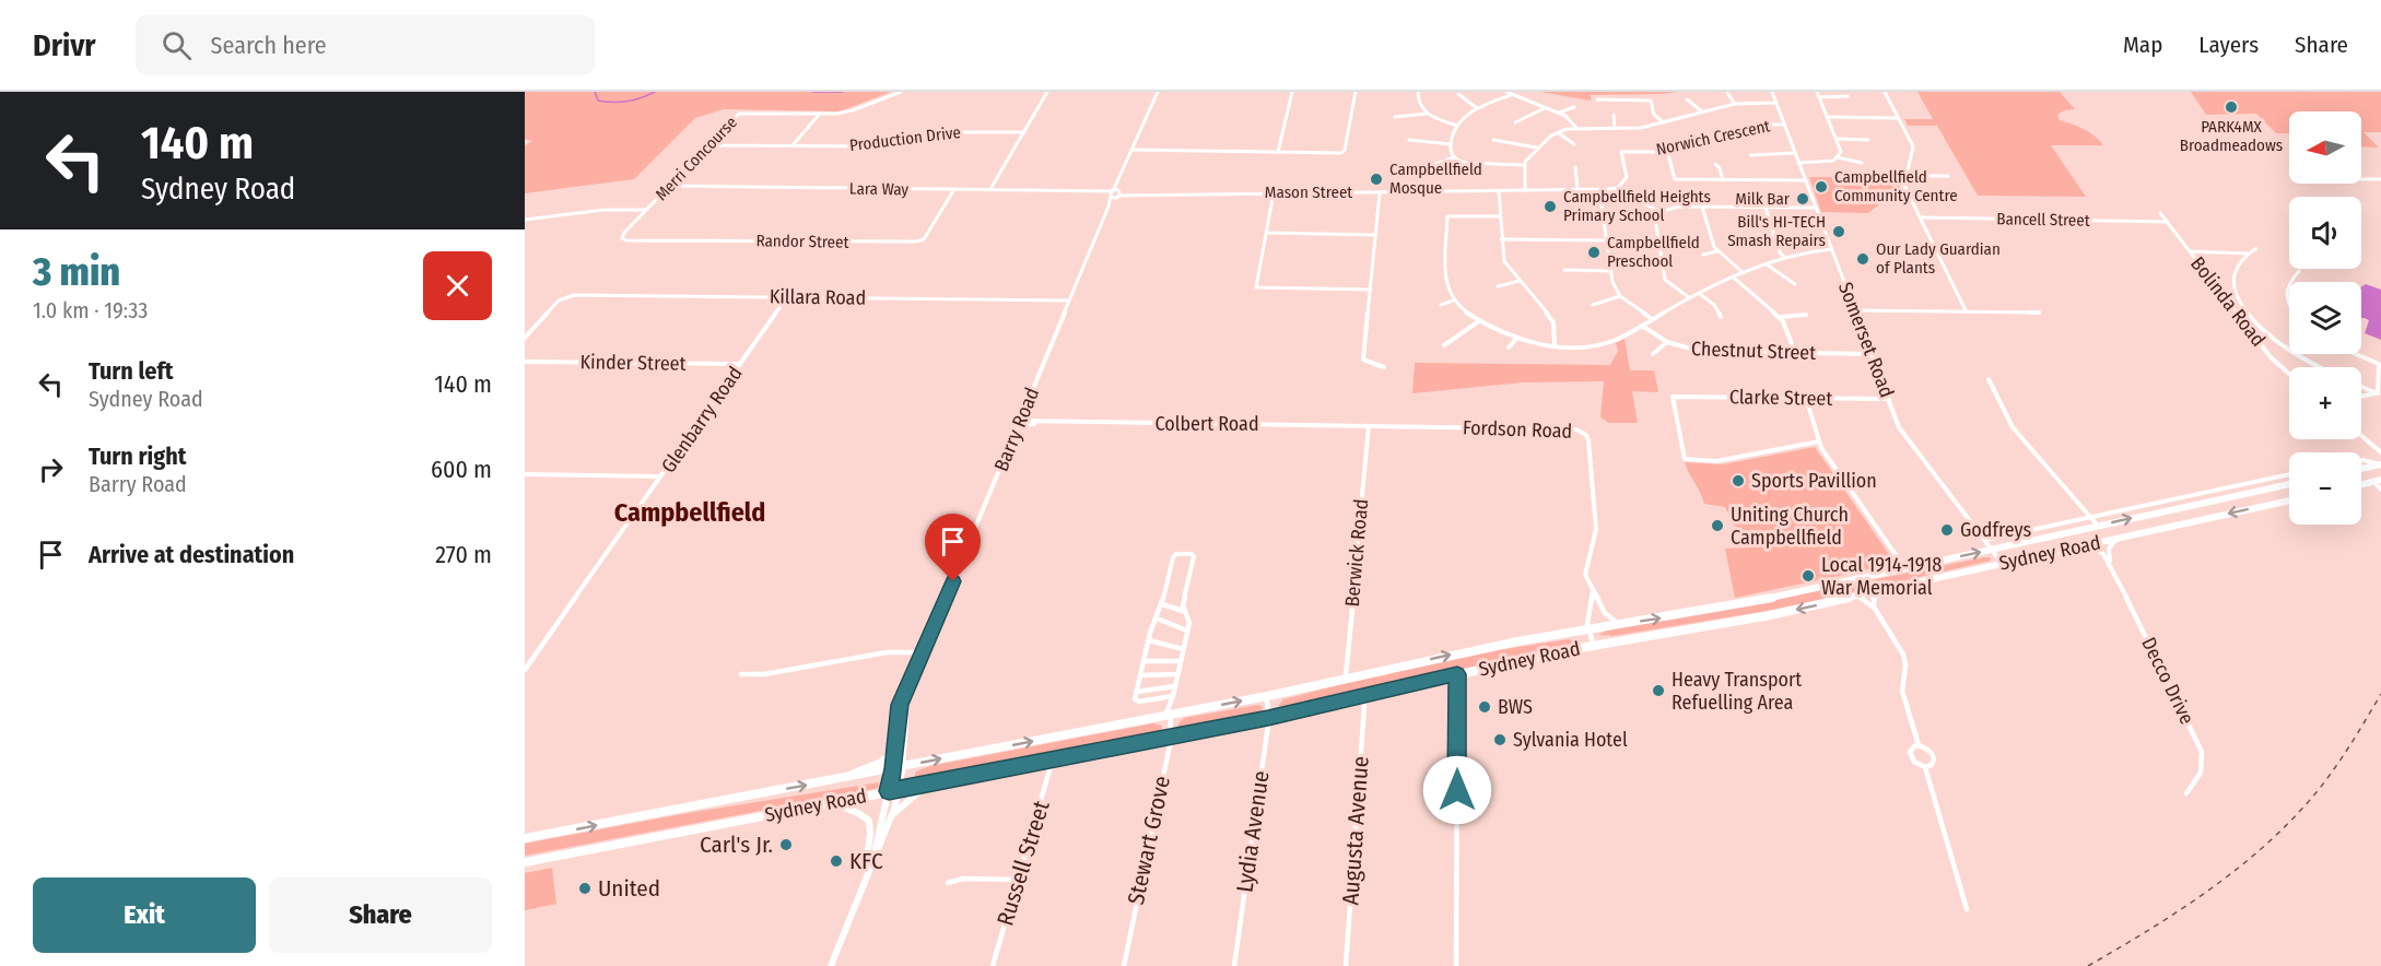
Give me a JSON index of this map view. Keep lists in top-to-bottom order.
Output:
{
  "streets": {
    "highway": ["Sydney Road"],
    "main road": ["Barry Road"],
    "street": [
      "Norwich Crescent",
      "Production Drive",
      "Merri Concourse",
      "Lara Way",
      "Mason Street",
      "Bancell Street",
      "Randor Street",
      "Killara Road",
      "Bolinda Road",
      "Somerset Road",
      "Chestnut Street",
      "Kinder Street",
      "Clarke Street",
      "Glenbarry Road",
      "Colbert Road",
      "Fordson Road",
      "Berwick Road",
      "Decco Drive",
      "Augusta Avenue",
      "Lydia Avenue",
      "Stewart Grove",
      "Russell Street"
    ]
  },
  "crossings": [
    ["Norwich Crescent", "Mason Street"],
    ["Norwich Crescent", "Somerset Road"],
    ["Production Drive", "Merri Concourse"],
    ["Merri Concourse", "Lara Way"],
    ["Merri Concourse", "Randor Street"],
    ["Lara Way", "Mason Street"],
    ["Lara Way", "Randor Street"],
    ["Lara Way", "Barry Road"],
    ["Mason Street", "Barry Road"],
    ["Bancell Street", "Bolinda Road"],
    ["Killara Road", "Glenbarry Road"],
    ["Killara Road", "Barry Road"],
    ["Somerset Road", "Chestnut Street"],
    ["Somerset Road", "Clarke Street"],
    ["Somerset Road", "Sydney Road"],
    ["Kinder Street", "Glenbarry Road"],
    ["Colbert Road", "Barry Road"],
    ["Colbert Road", "Fordson Road"],
    ["Colbert Road", "Berwick Road"],
    ["Barry Road", "Sydney Road"],
    ["Fordson Road", "Berwick Road"],
    ["Fordson Road", "Sydney Road"],
    ["Berwick Road", "Sydney Road"],
    ["Sydney Road", "Decco Drive"],
    ["Sydney Road", "Augusta Avenue"],
    ["Sydney Road", "Lydia Avenue"],
    ["Sydney Road", "Stewart Grove"],
    ["Sydney Road", "Russell Street"]
  ],
  "districts": ["Campbellfield"],
  "places": [
    "PARK4MX Broadmeadows",
    "Campbellfield Mosque",
    "Campbellfield Community Centre",
    "Milk Bar",
    "Campbellfield Heights Primary School",
    "Bill's HI-TECH Smash Repairs",
    "Campbellfield Preschool",
    "Our Lady Guardian of Plants",
    "Sports Pavillion",
    "Uniting Church Campbellfield",
    "Godfreys",
    "Local 1914-1918 War Memorial",
    "Heavy Transport Refuelling Area",
    "BWS",
    "Sylvania Hotel",
    "Carl's Jr.",
    "KFC",
    "United"
  ],
  "north": "left",
  "page": {
    "header": "Drivr",
    "search": "Search here",
    "nav": ["Map", "Layers", "Share"],
    "turn": ["140 m", "Sydney Road"],
    "map_buttons": ["+", "−"],
    "heading": ["3 min", "1.0 km · 19:33"],
    "list": [
      {
        "name": "Turn left",
        "note": "Sydney Road",
        "value": "140 m"
      },
      {
        "name": "Turn right",
        "note": "Barry Road",
        "value": "600 m"
      },
      {
        "name": "Arrive at destination",
        "value": "270 m"
      }
    ],
    "buttons": ["Exit", "Share"]
  }
}
